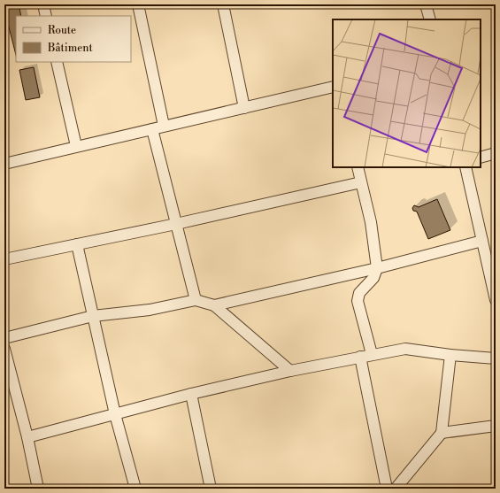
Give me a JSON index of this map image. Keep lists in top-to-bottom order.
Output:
{
  "legend": ["Route", "Bâtiment"]
}
